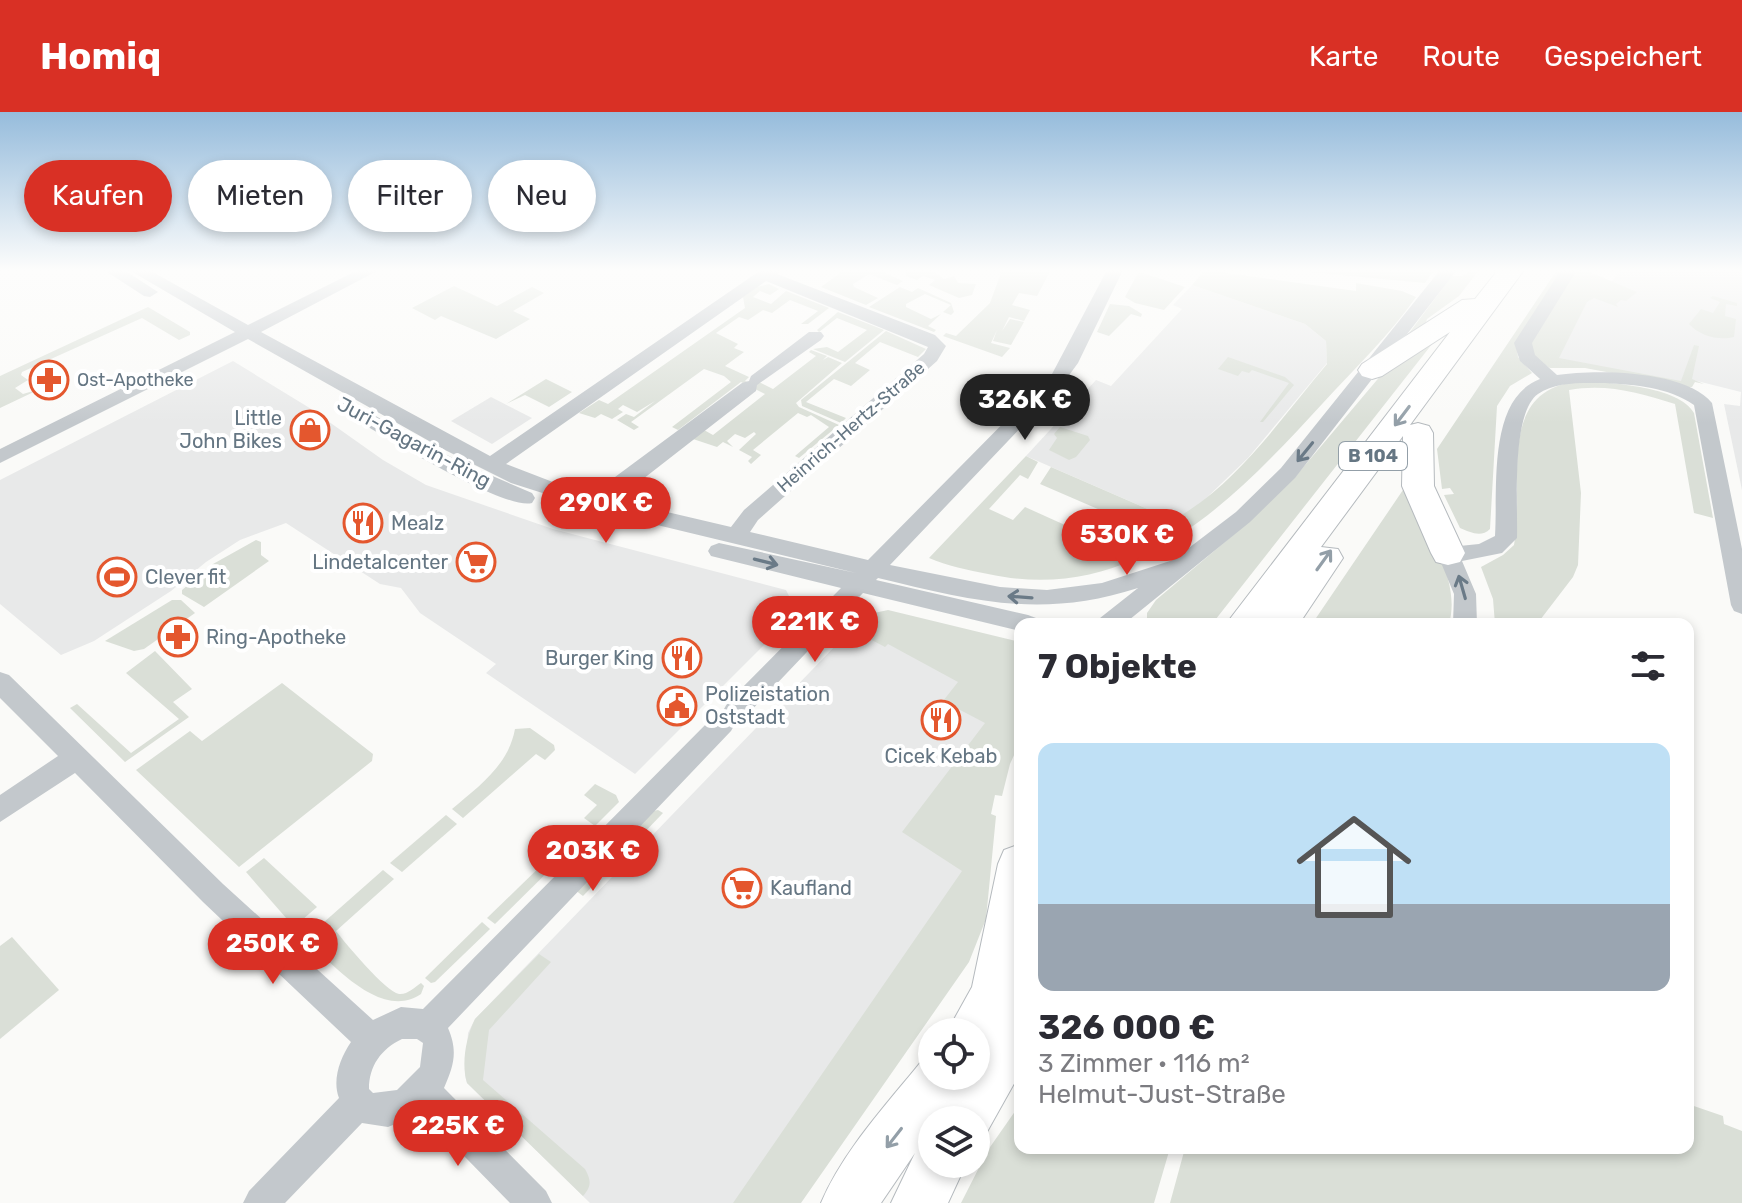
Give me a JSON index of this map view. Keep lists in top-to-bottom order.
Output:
{
  "streets": {
    "main road": ["B 104"],
    "street": ["Heinrich-Hertz-Straße", "Juri-Gagarin-Ring"]
  },
  "crossings": [
    ["Heinrich-Hertz-Straße", "Juri-Gagarin-Ring"]
  ],
  "places": {
    "pharmacy": ["Ost-Apotheke", "Ring-Apotheke"],
    "shop": ["Little John Bikes"],
    "restaurant": ["Mealz", "Burger King", "Cicek Kebab"],
    "supermarket": ["Lindetalcenter", "Kaufland"],
    "sports": ["Clever fit"],
    "public building": ["Polizeistation Oststadt"]
  },
  "page": {
    "header": "Homiq",
    "nav": ["Karte", "Route", "Gespeichert"],
    "chip": [
      "Kaufen",
      "Mieten",
      "Filter",
      "Neu"
    ],
    "price": [
      "326K €",
      "290K €",
      "530K €",
      "221K €",
      "203K €",
      "250K €",
      "225K €"
    ],
    "heading": "7 Objekte",
    "list": [
      {
        "name": "326 000 €",
        "note": "3 Zimmer · 116 m² · Helmut-Just-Straße"
      }
    ]
  }
}
